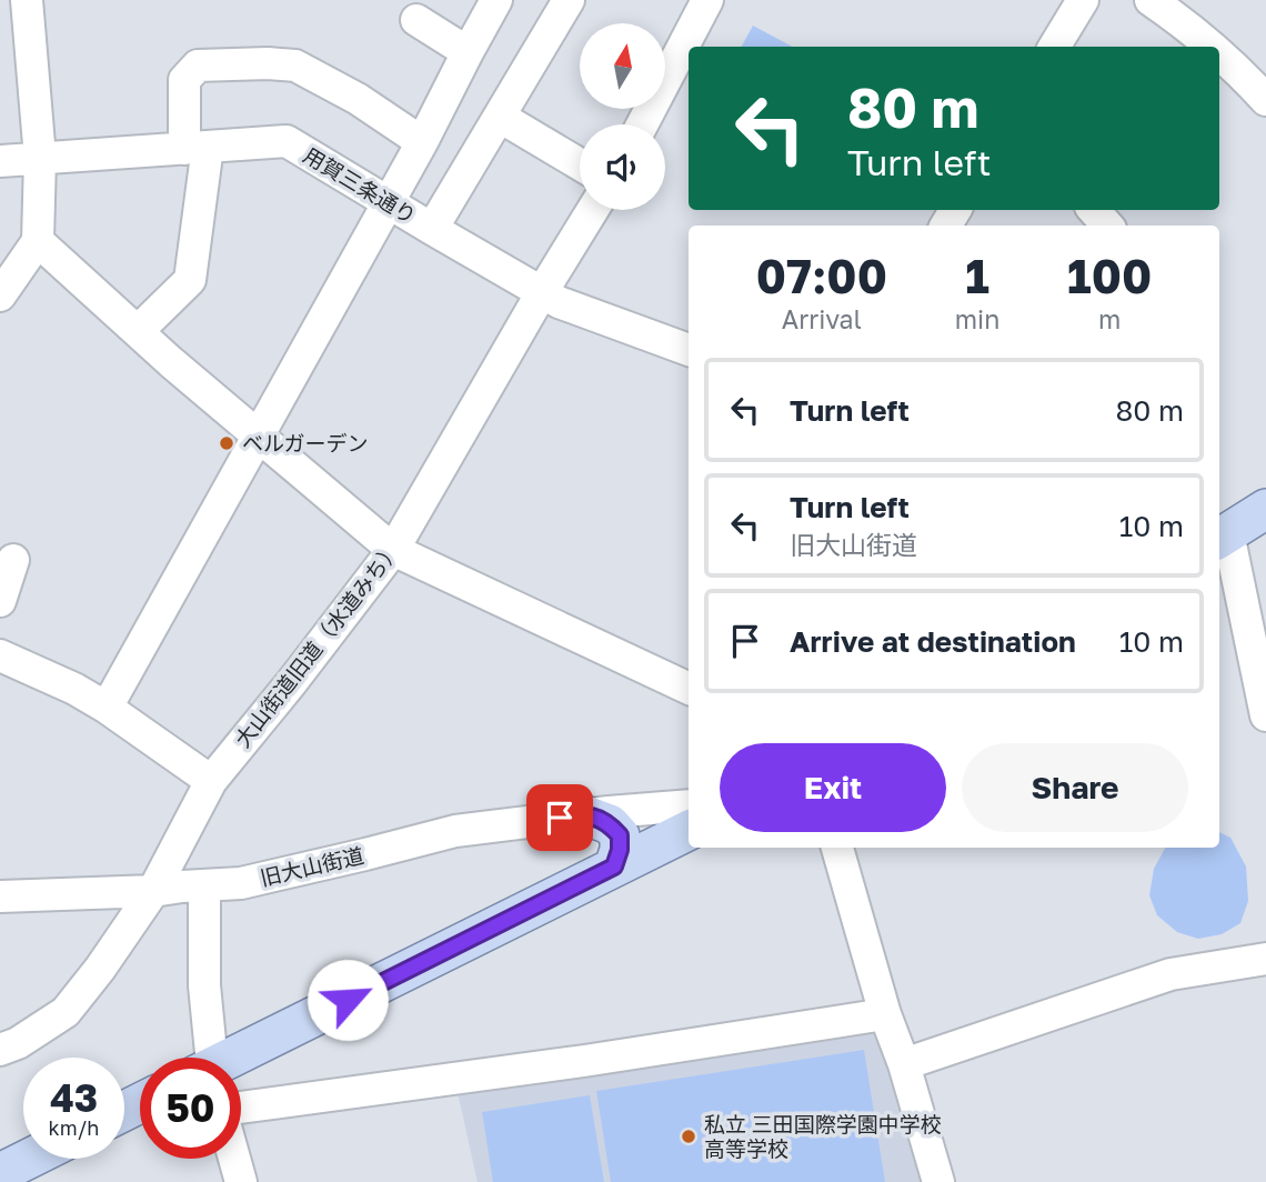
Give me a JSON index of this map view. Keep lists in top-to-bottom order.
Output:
{
  "streets": {
    "street": ["用賀三条通り", "大山街道旧道（水道みち）", "旧大山街道"]
  },
  "crossings": [
    ["用賀三条通り", "大山街道旧道（水道みち）"],
    ["大山街道旧道（水道みち）", "旧大山街道"]
  ],
  "places": ["ベルガーデン", "私立 三田国際学園中学校 高等学校"],
  "north": "top",
  "page": {
    "turn": ["80 m", "Turn left"],
    "eta": [
      "07:00",
      "Arrival",
      "1",
      "min",
      "100",
      "m"
    ],
    "list": [
      {
        "name": "Turn left",
        "value": "80 m"
      },
      {
        "name": "Turn left",
        "note": "旧大山街道",
        "value": "10 m"
      },
      {
        "name": "Arrive at destination",
        "value": "10 m"
      }
    ],
    "buttons": ["Exit", "Share"],
    "speed": "43 km/h",
    "limit": "50"
  }
}
